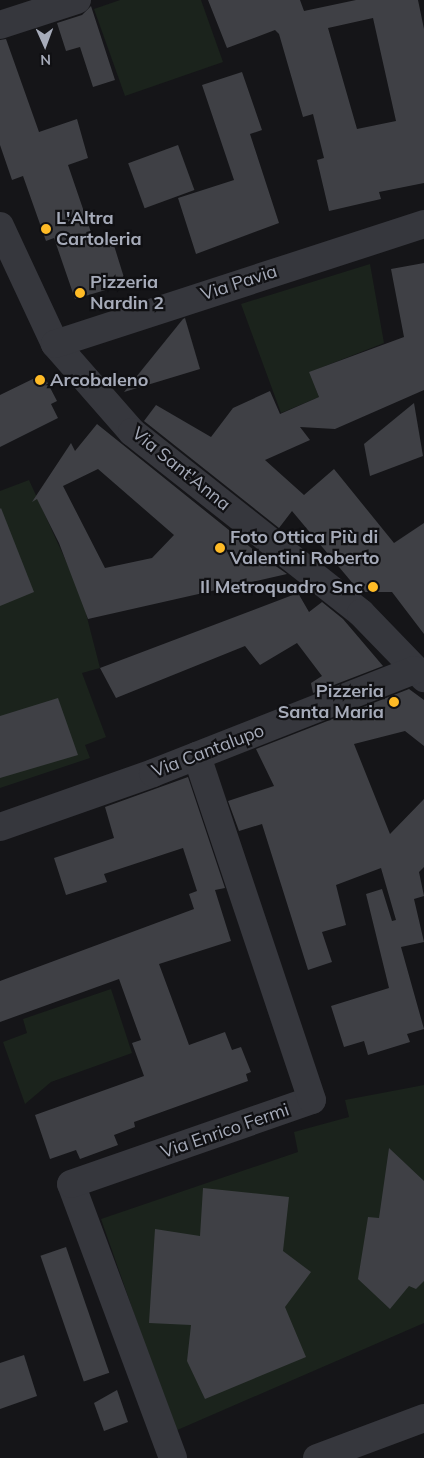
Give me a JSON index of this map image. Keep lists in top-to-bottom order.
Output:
{
  "streets": {
    "street": [
      "Via Pavia",
      "Via Sant'Anna",
      "Via Cantalupo",
      "Via Enrico Fermi"
    ]
  },
  "crossings": [
    ["Via Pavia", "Via Sant'Anna"],
    ["Via Sant'Anna", "Via Cantalupo"],
    ["Via Cantalupo", "Via Enrico Fermi"]
  ],
  "places": [
    "L'Altra Cartoleria",
    "Pizzeria Nardin 2",
    "Arcobaleno",
    "Foto Ottica Più di Valentini Roberto",
    "Il Metroquadro Snc",
    "Pizzeria Santa Maria"
  ],
  "north": "bottom"
}
